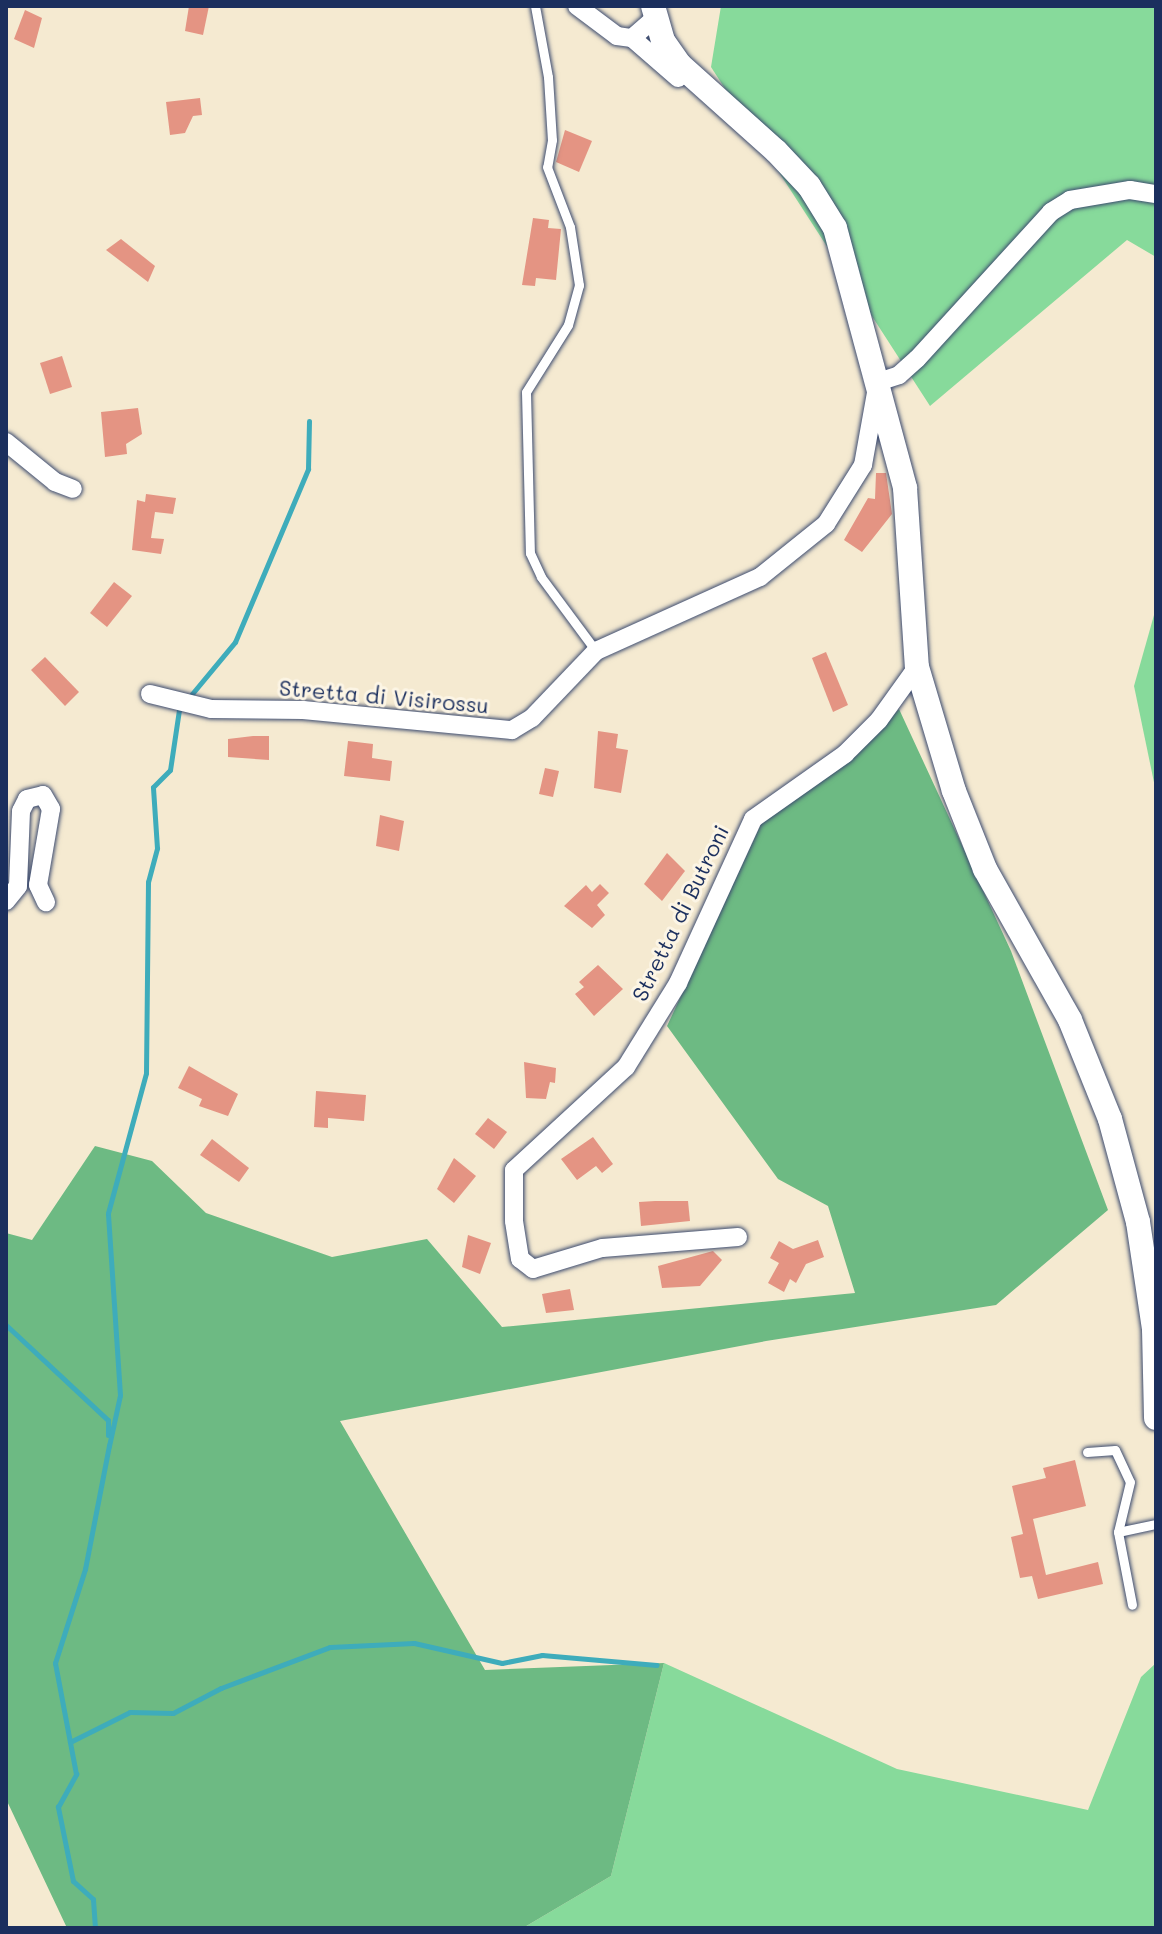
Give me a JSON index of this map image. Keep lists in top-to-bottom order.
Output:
{
  "streets": {
    "street": ["Stretta di Visirossu", "Stretta di Butroni"]
  }
}
